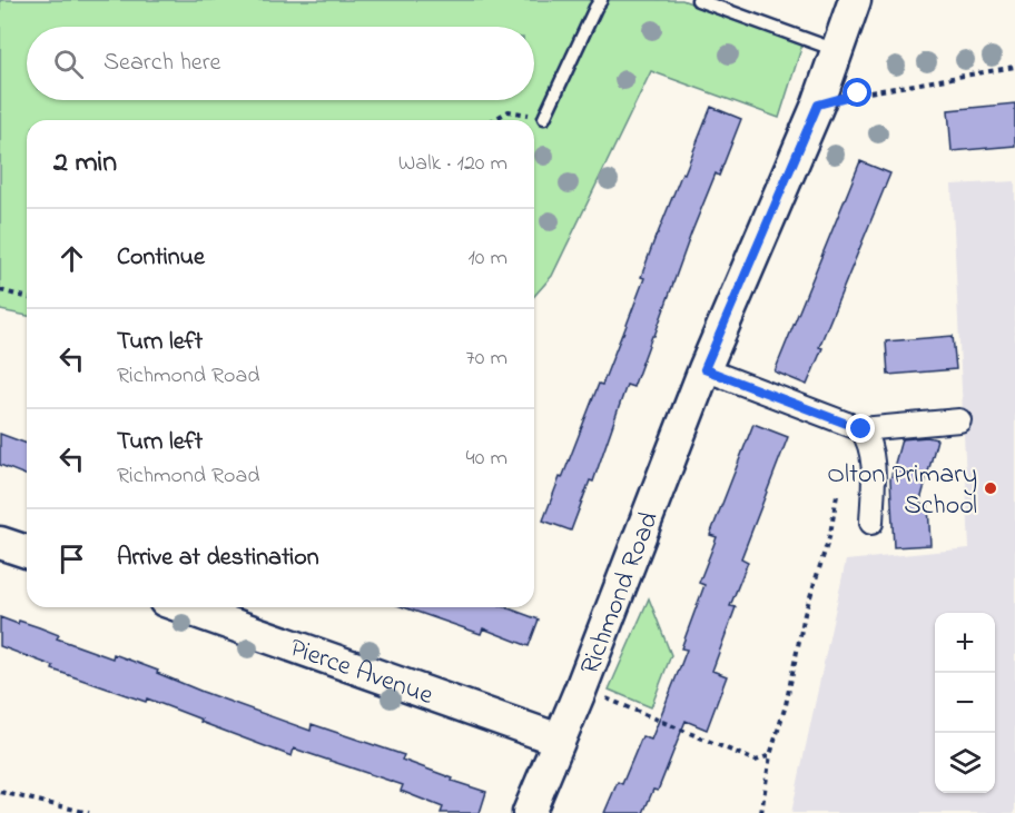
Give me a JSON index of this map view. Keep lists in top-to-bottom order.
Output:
{
  "streets": {
    "street": ["Richmond Road", "Pierce Avenue"]
  },
  "crossings": [
    ["Richmond Road", "Pierce Avenue"]
  ],
  "places": ["Olton Primary School"],
  "page": {
    "search": "Search here",
    "heading": ["2 min", "Walk · 120 m"],
    "list": [
      ["Continue", "10 m"],
      ["Turn left", "Richmond Road", "70 m"],
      ["Turn left", "Richmond Road", "40 m"],
      "Arrive at destination"
    ],
    "map_buttons": ["+", "−"]
  }
}
